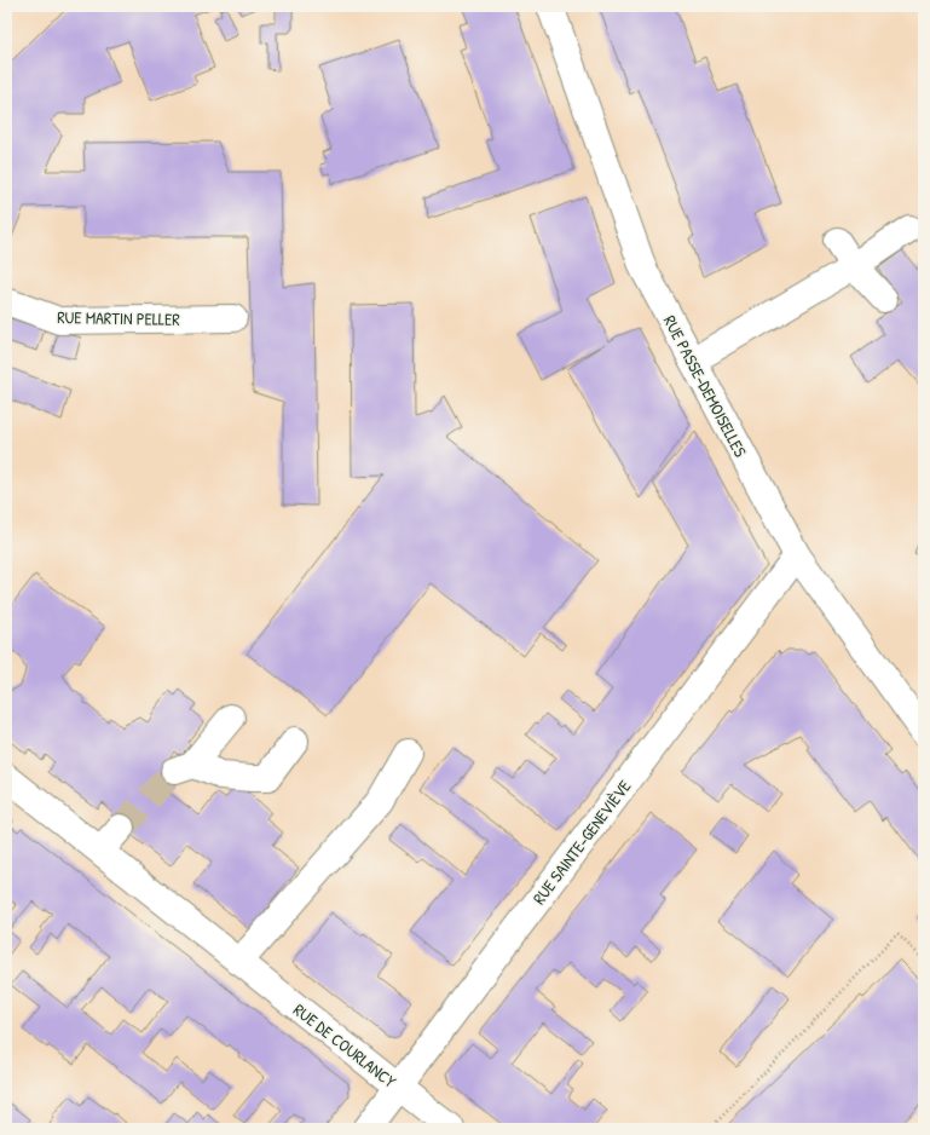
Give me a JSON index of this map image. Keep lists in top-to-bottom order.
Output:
{
  "streets": {
    "street": [
      "RUE MARTIN PELLER",
      "RUE PASSE-DEMOISELLES",
      "RUE SAINTE-GENEVIÈVE",
      "RUE DE COURLANCY"
    ]
  },
  "crossings": [
    ["RUE PASSE-DEMOISELLES", "RUE SAINTE-GENEVIÈVE"],
    ["RUE SAINTE-GENEVIÈVE", "RUE DE COURLANCY"]
  ]
}
